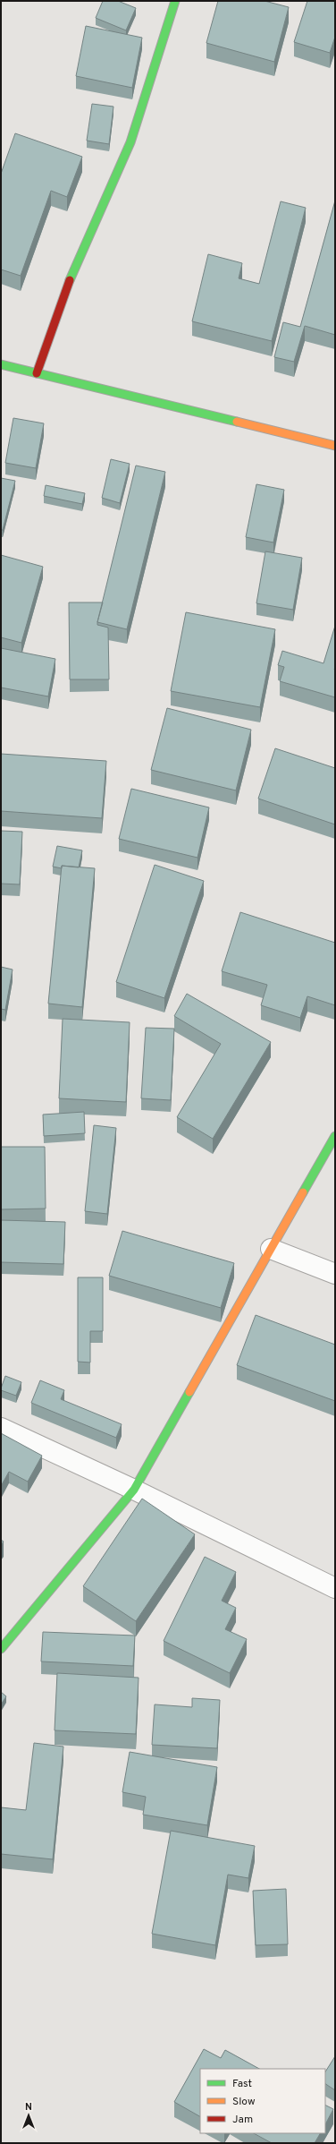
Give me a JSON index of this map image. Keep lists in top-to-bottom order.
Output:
{
  "legend": ["Fast", "Slow", "Jam"],
  "north": "top"
}
